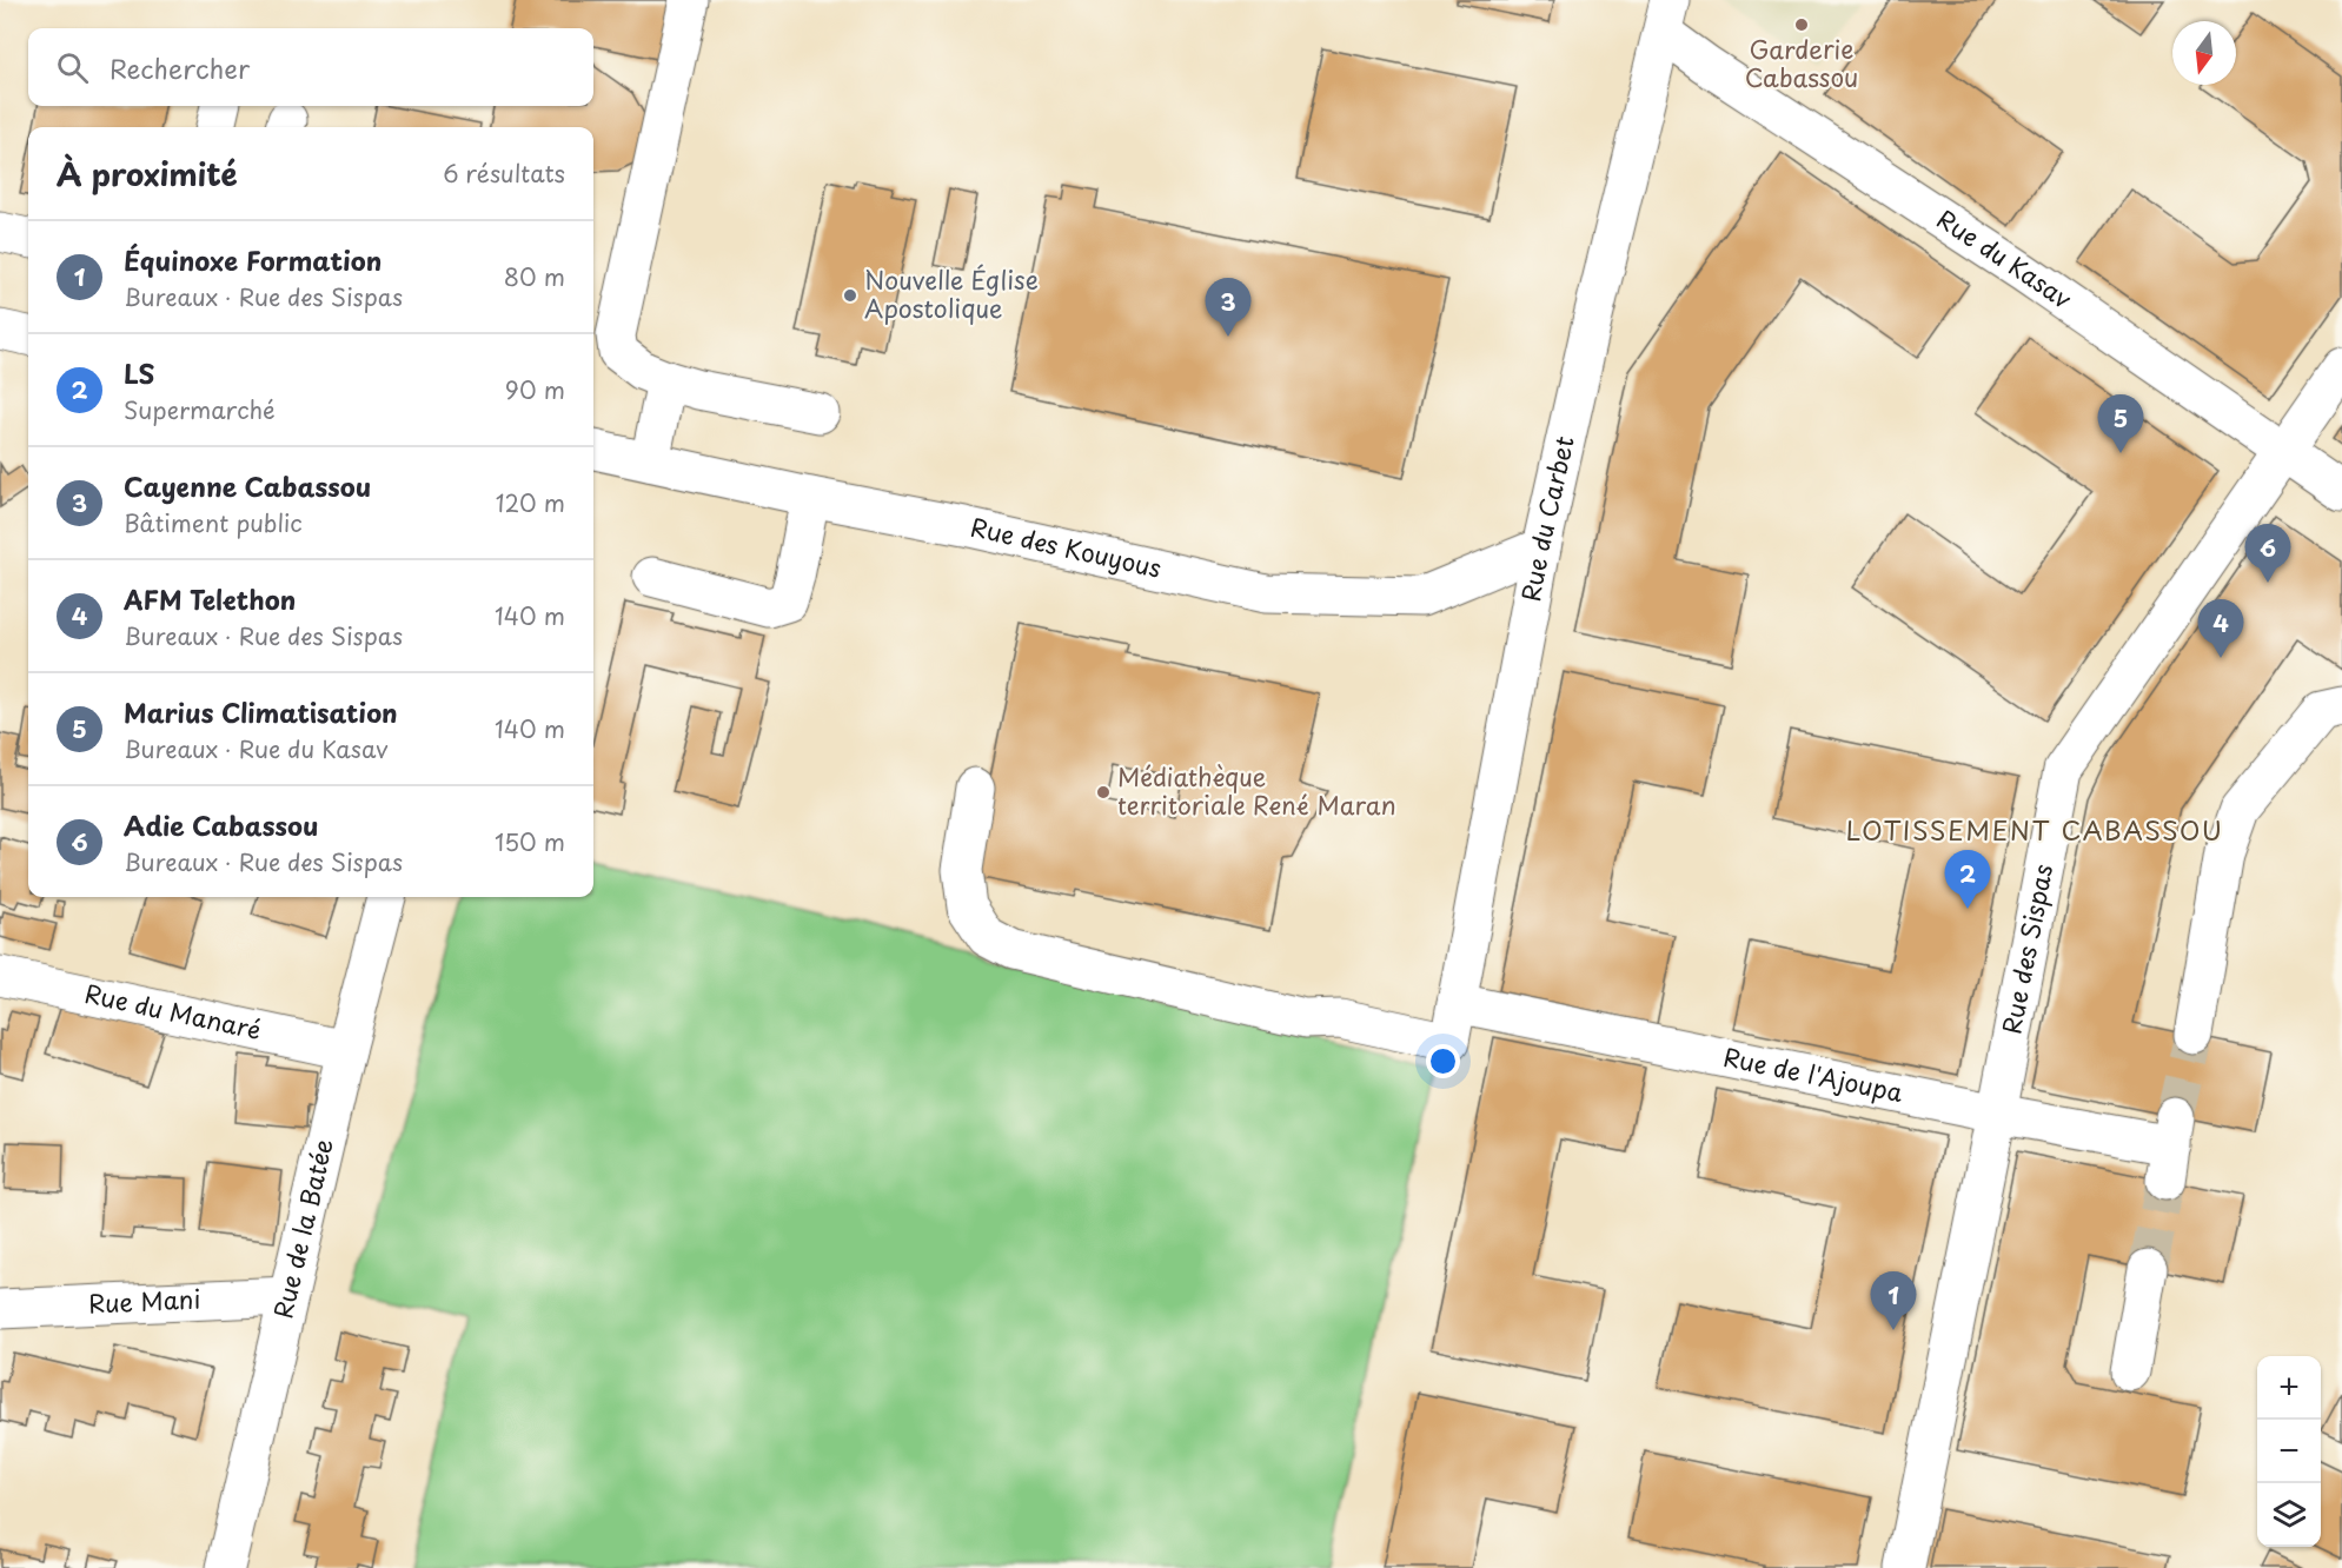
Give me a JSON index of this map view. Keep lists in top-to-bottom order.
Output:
{
  "streets": {
    "street": [
      "Rue du Kasav",
      "Rue du Carbet",
      "Rue des Kouyous",
      "Rue des Sispas",
      "Rue du Manaré",
      "Rue de l'Ajoupa",
      "Rue de la Batée",
      "Rue Mani"
    ]
  },
  "crossings": [
    ["Rue du Kasav", "Rue du Carbet"],
    ["Rue du Kasav", "Rue des Sispas"],
    ["Rue du Carbet", "Rue des Kouyous"],
    ["Rue du Carbet", "Rue de l'Ajoupa"],
    ["Rue des Sispas", "Rue de l'Ajoupa"],
    ["Rue du Manaré", "Rue de la Batée"],
    ["Rue de la Batée", "Rue Mani"]
  ],
  "districts": ["LOTISSEMENT CABASSOU"],
  "places": ["Garderie Cabassou", "Nouvelle Église Apostolique", "Médiathèque territoriale René Maran"],
  "north": "bottom",
  "page": {
    "search": "Rechercher",
    "heading": ["À proximité", "6 résultats"],
    "list": [
      {
        "mark": "1",
        "name": "Équinoxe Formation",
        "note": "Bureaux · Rue des Sispas",
        "value": "80 m"
      },
      {
        "mark": "2",
        "name": "LS",
        "note": "Supermarché",
        "value": "90 m"
      },
      {
        "mark": "3",
        "name": "Cayenne Cabassou",
        "note": "Bâtiment public",
        "value": "120 m"
      },
      {
        "mark": "4",
        "name": "AFM Telethon",
        "note": "Bureaux · Rue des Sispas",
        "value": "140 m"
      },
      {
        "mark": "5",
        "name": "Marius Climatisation",
        "note": "Bureaux · Rue du Kasav",
        "value": "140 m"
      },
      {
        "mark": "6",
        "name": "Adie Cabassou",
        "note": "Bureaux · Rue des Sispas",
        "value": "150 m"
      }
    ],
    "pins": [
      "3",
      "5",
      "6",
      "4",
      "2",
      "1"
    ],
    "map_buttons": ["+", "−"]
  }
}
